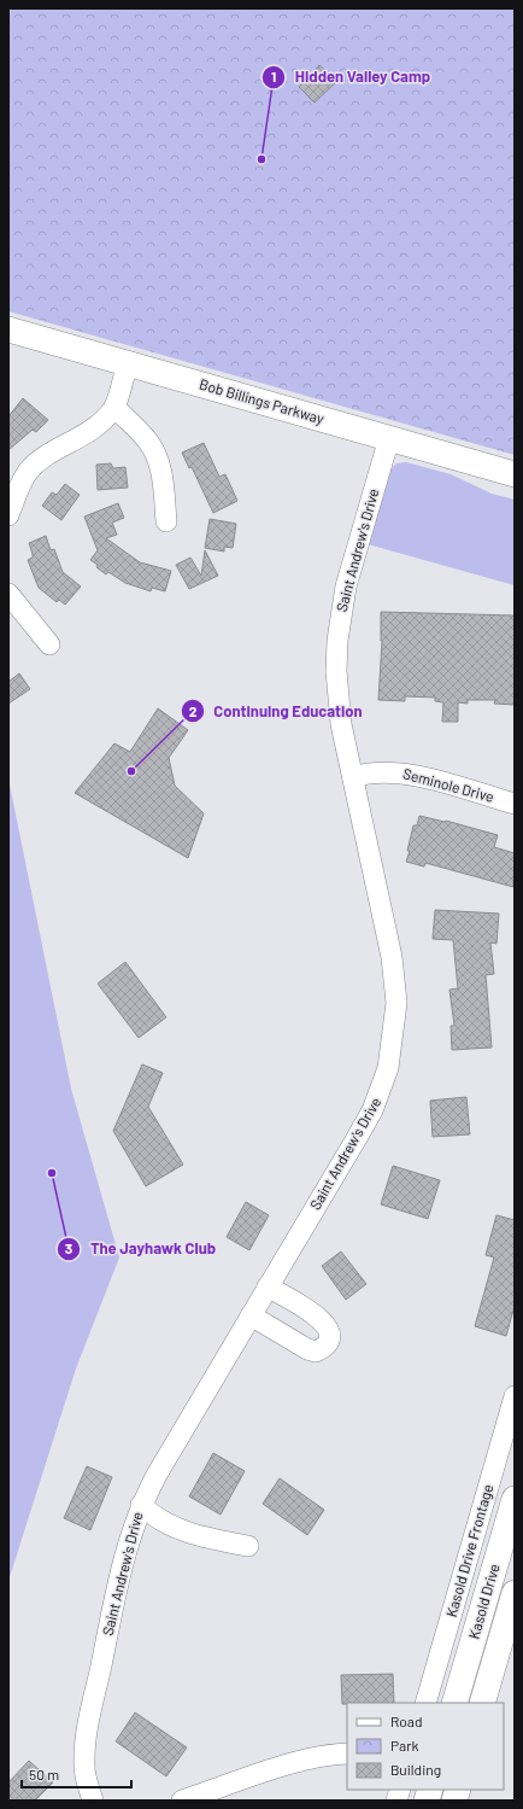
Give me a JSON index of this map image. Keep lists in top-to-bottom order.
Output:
{
  "streets": {
    "main road": ["Bob Billings Parkway", "Kasold Drive"],
    "street": ["Saint Andrew's Drive", "Seminole Drive", "Kasold Drive Frontage"]
  },
  "crossings": [
    ["Bob Billings Parkway", "Saint Andrew's Drive"],
    ["Saint Andrew's Drive", "Seminole Drive"]
  ],
  "places": ["Hidden Valley Camp", "Continuing Education", "The Jayhawk Club"],
  "legend": ["Road", "Park", "Building"],
  "scale_bar": "50 m"
}
